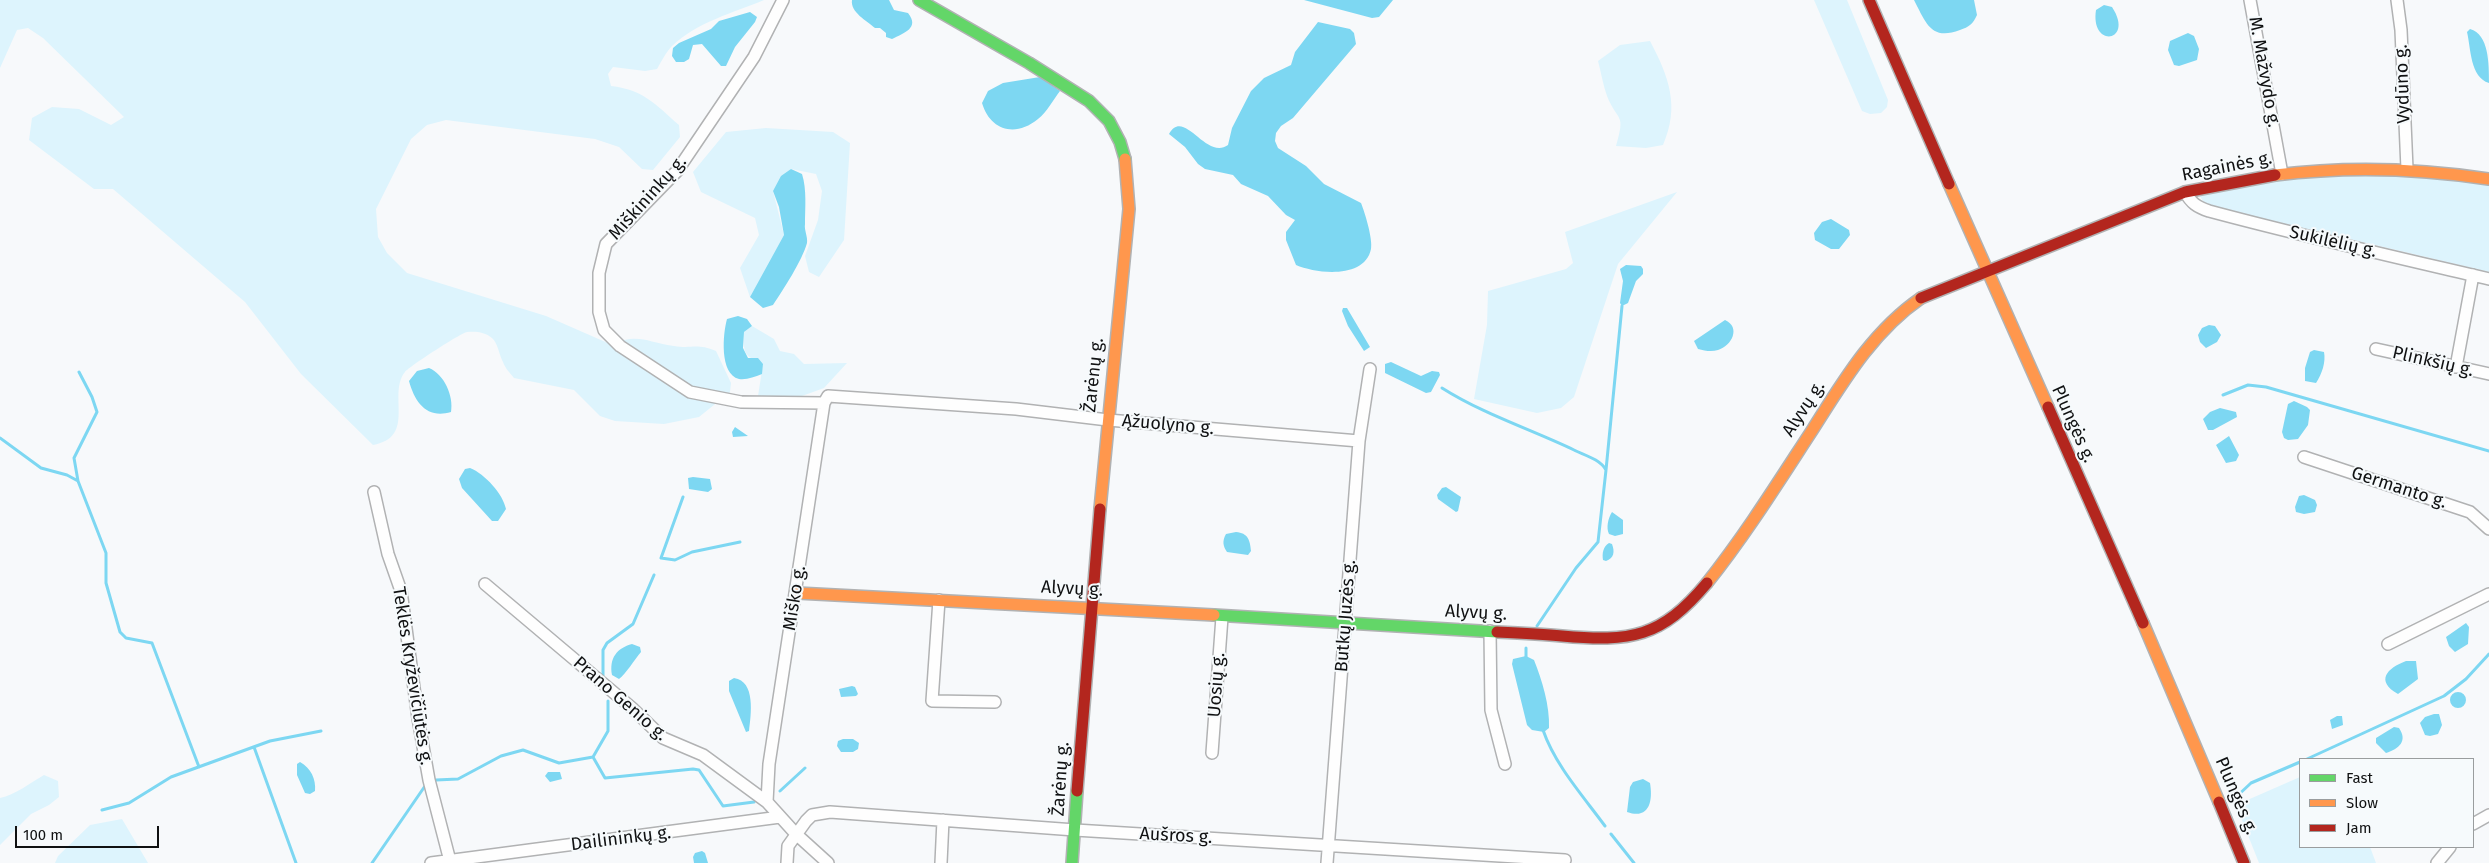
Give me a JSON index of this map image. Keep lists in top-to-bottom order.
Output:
{
  "streets": {
    "street": [
      "M. Mažvydo g.",
      "Vydūno g.",
      "Ragainės g.",
      "Miškininkų g.",
      "Sukilėlių g.",
      "Plinkšių g.",
      "Žarėnų g.",
      "Alyvų g.",
      "Plungės g.",
      "Ąžuolyno g.",
      "Germanto g.",
      "Miško g.",
      "Butkų Juzės g.",
      "Teklės Kryževičiūtės g.",
      "Uosių g.",
      "Prano Genio g.",
      "Aušros g.",
      "Dailininkų g."
    ]
  },
  "crossings": [
    ["M. Mažvydo g.", "Ragainės g."],
    ["Vydūno g.", "Ragainės g."],
    ["Ragainės g.", "Sukilėlių g."],
    ["Ragainės g.", "Alyvų g."],
    ["Ragainės g.", "Plungės g."],
    ["Miškininkų g.", "Ąžuolyno g."],
    ["Miškininkų g.", "Miško g."],
    ["Žarėnų g.", "Alyvų g."],
    ["Žarėnų g.", "Ąžuolyno g."],
    ["Žarėnų g.", "Aušros g."],
    ["Alyvų g.", "Plungės g."],
    ["Alyvų g.", "Miško g."],
    ["Alyvų g.", "Butkų Juzės g."],
    ["Alyvų g.", "Uosių g."],
    ["Ąžuolyno g.", "Miško g."],
    ["Ąžuolyno g.", "Butkų Juzės g."],
    ["Miško g.", "Prano Genio g."],
    ["Butkų Juzės g.", "Aušros g."],
    ["Teklės Kryževičiūtės g.", "Dailininkų g."],
    ["Prano Genio g.", "Aušros g."],
    ["Prano Genio g.", "Dailininkų g."]
  ],
  "legend": ["Fast", "Slow", "Jam"],
  "scale_bar": "100 m"
}
